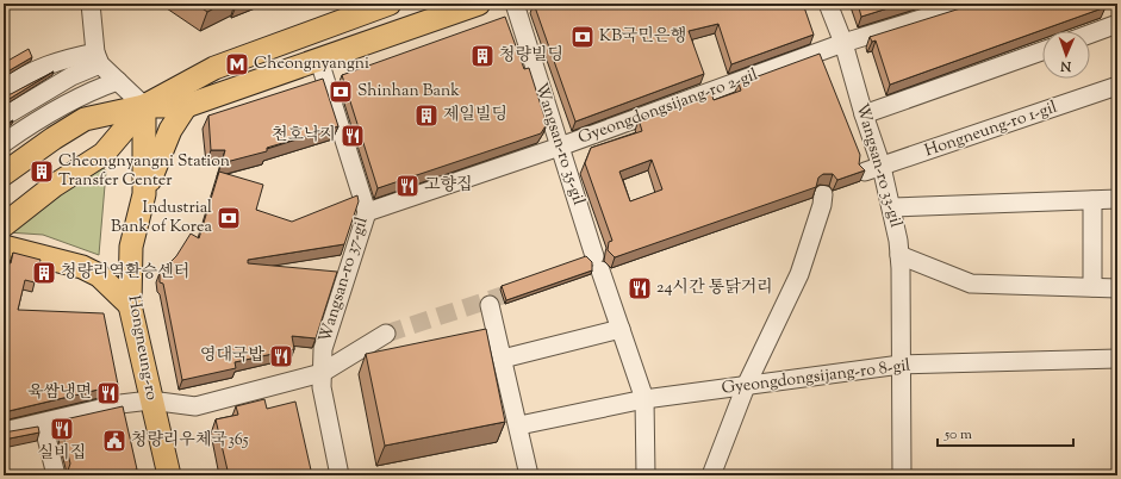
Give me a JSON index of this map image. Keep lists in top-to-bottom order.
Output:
{
  "streets": {
    "main road": ["Hongneung-ro"],
    "street": [
      "Gyeongdongsijang-ro 2-gil",
      "Hongneung-ro 1-gil",
      "Wangsan-ro 35-gil",
      "Wangsan-ro 33-gil",
      "Wangsan-ro 37-gil",
      "Gyeongdongsijang-ro 8-gil"
    ]
  },
  "crossings": [
    ["Gyeongdongsijang-ro 2-gil", "Wangsan-ro 35-gil"],
    ["Gyeongdongsijang-ro 2-gil", "Wangsan-ro 33-gil"],
    ["Gyeongdongsijang-ro 2-gil", "Wangsan-ro 37-gil"],
    ["Hongneung-ro 1-gil", "Wangsan-ro 33-gil"],
    ["Wangsan-ro 35-gil", "Gyeongdongsijang-ro 8-gil"],
    ["Wangsan-ro 33-gil", "Gyeongdongsijang-ro 8-gil"]
  ],
  "places": {
    "bank": ["KB국민은행", "Shinhan Bank", "Industrial Bank of Korea"],
    "building": [
      "청량빌딩",
      "제일빌딩",
      "Cheongnyangni Station Transfer Center",
      "청량리역환승센터"
    ],
    "metro station": ["Cheongnyangni"],
    "restaurant": [
      "천호낙지",
      "고향집",
      "24시간 통닭거리",
      "영대국밥",
      "육쌈냉면",
      "실비집"
    ],
    "public building": ["청량리우체국365"]
  },
  "scale_bar": "50 m",
  "north": "bottom"
}
